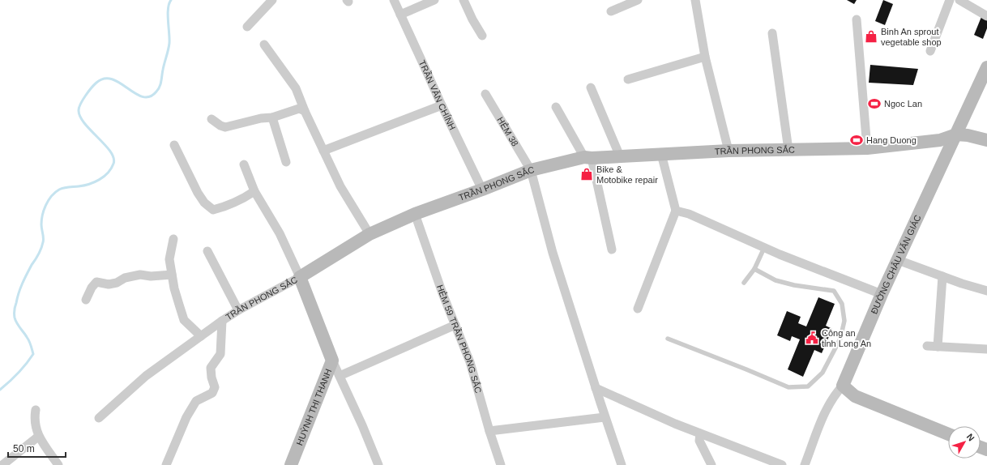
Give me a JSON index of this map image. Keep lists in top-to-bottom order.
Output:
{
  "streets": {
    "street": [
      "TRẦN VĂN CHÍNH",
      "HẺM 38",
      "TRẦN PHONG SẮC",
      "ĐƯỜNG CHÂU VĂN GIÁC",
      "HẺM 59 TRẦN PHONG SẮC",
      "HUỲNH THỊ THANH"
    ]
  },
  "crossings": [
    ["TRẦN VĂN CHÍNH", "TRẦN PHONG SẮC"],
    ["HẺM 38", "TRẦN PHONG SẮC"],
    ["TRẦN PHONG SẮC", "ĐƯỜNG CHÂU VĂN GIÁC"],
    ["TRẦN PHONG SẮC", "HẺM 59 TRẦN PHONG SẮC"],
    ["TRẦN PHONG SẮC", "HUỲNH THỊ THANH"]
  ],
  "places": {
    "shop": ["Binh An sprout vegetable shop", "Bike & Motobike repair"],
    "sports": ["Ngoc Lan", "Hang Duong"],
    "public building": ["Công an tỉnh Long An"]
  },
  "scale_bar": "50 m",
  "north": "top right"
}
